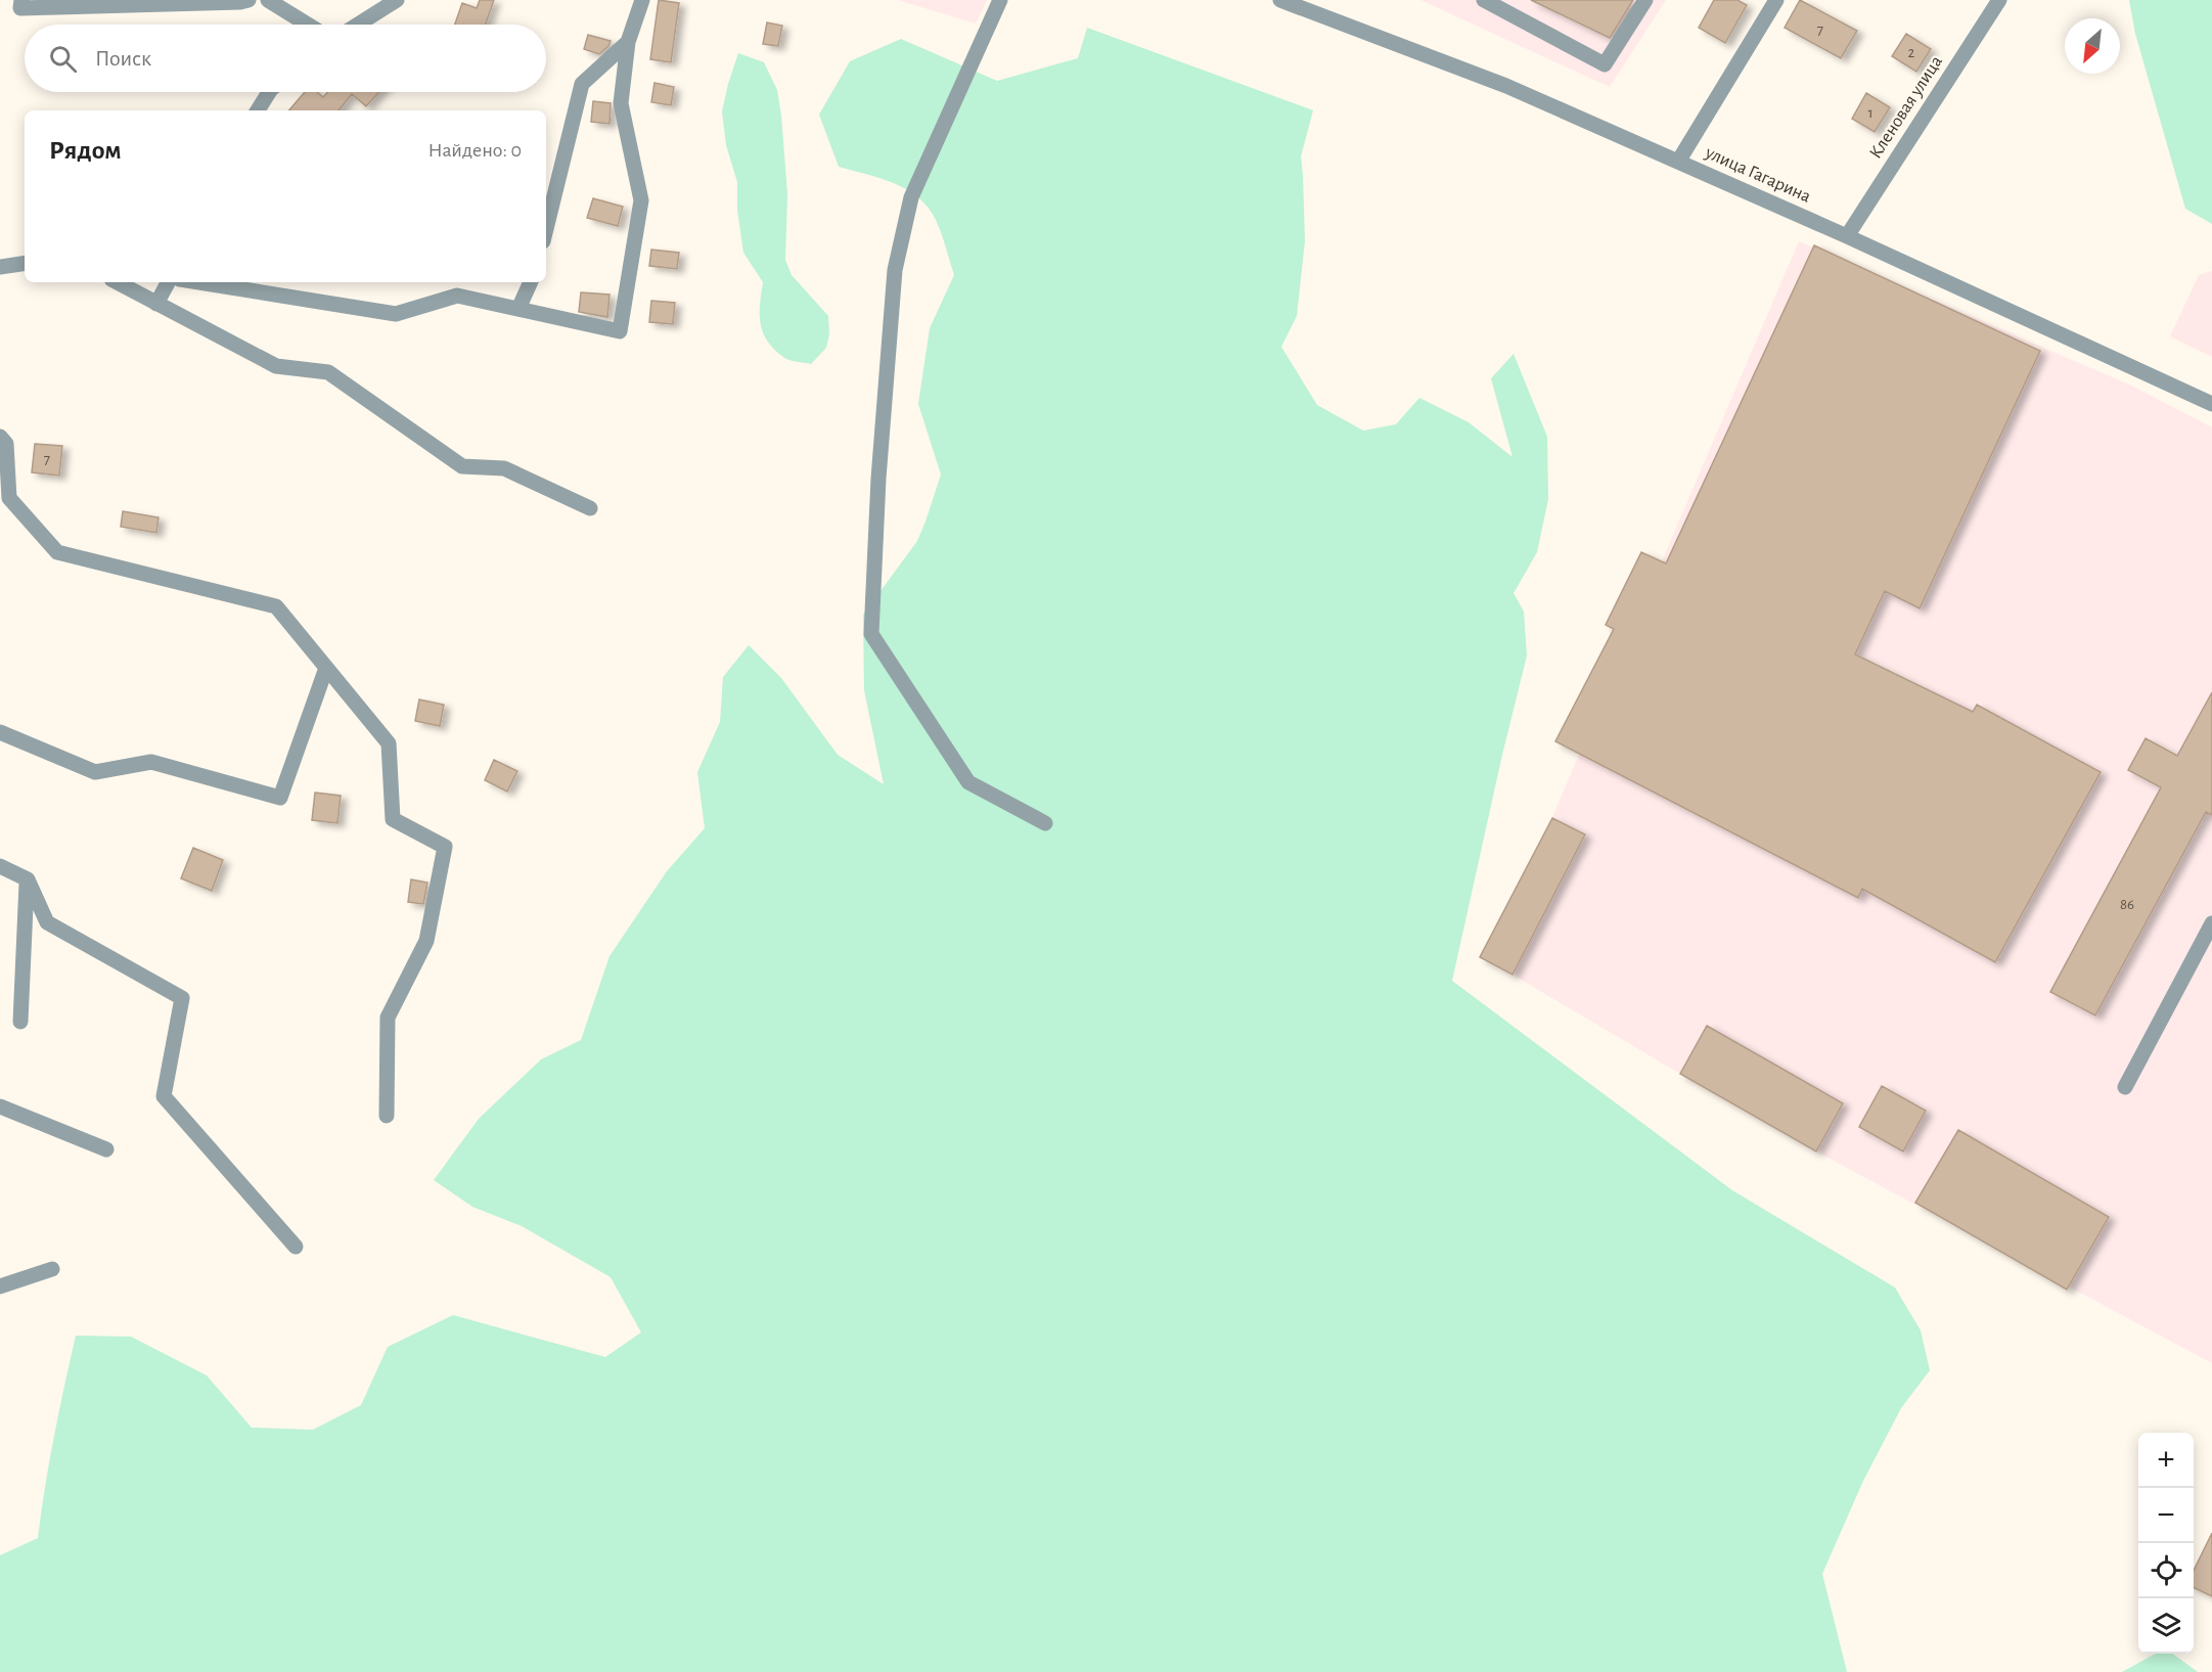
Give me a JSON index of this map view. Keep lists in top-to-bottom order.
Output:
{
  "streets": {
    "street": ["Кленовая улица", "улица Гагарина"]
  },
  "crossings": [
    ["Кленовая улица", "улица Гагарина"]
  ],
  "house_numbers": [
    "7",
    "2",
    "1",
    "7",
    "86"
  ],
  "north": "bottom left",
  "page": {
    "search": "Поиск",
    "heading": ["Рядом", "Найдено: 0"],
    "map_buttons": ["+", "−"]
  }
}
